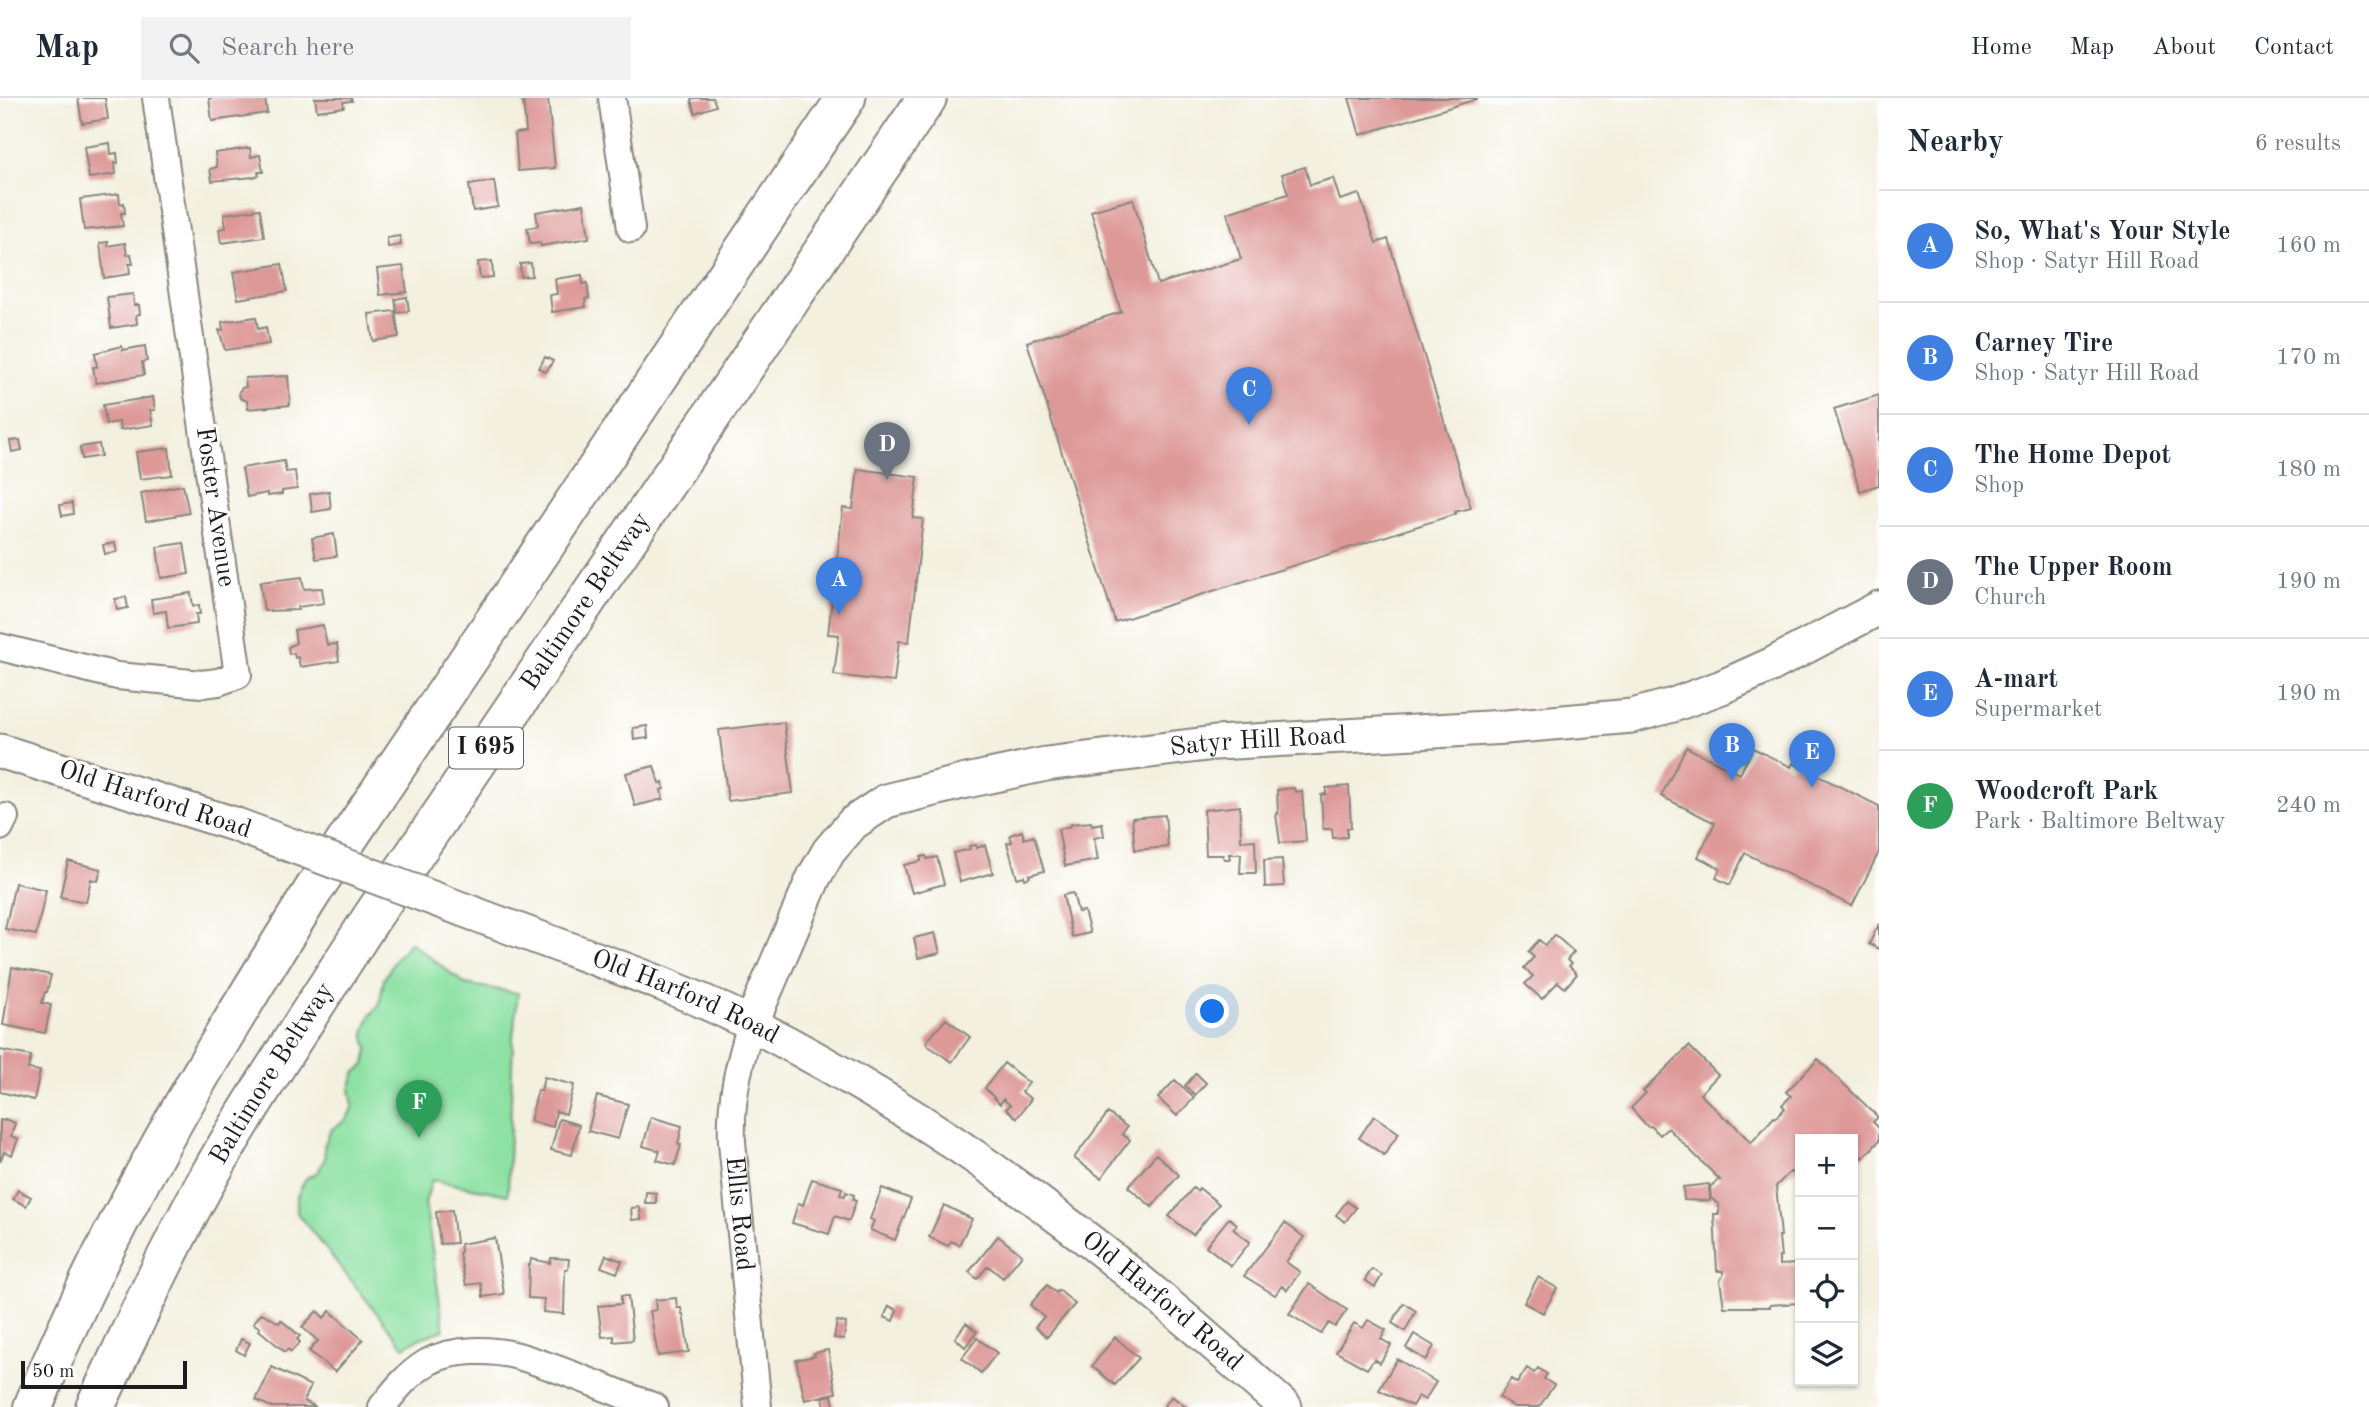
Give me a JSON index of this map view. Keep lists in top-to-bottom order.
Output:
{
  "streets": {
    "highway": ["Baltimore Beltway", "I 695"],
    "street": [
      "Foster Avenue",
      "Satyr Hill Road",
      "Old Harford Road",
      "Ellis Road"
    ]
  },
  "crossings": [
    ["Satyr Hill Road", "Old Harford Road"],
    ["Satyr Hill Road", "Ellis Road"],
    ["Old Harford Road", "Ellis Road"]
  ],
  "scale_bar": "50 m",
  "page": {
    "header": "Map",
    "search": "Search here",
    "nav": [
      "Home",
      "Map",
      "About",
      "Contact"
    ],
    "heading": ["Nearby", "6 results"],
    "list": [
      {
        "mark": "A",
        "name": "So, What's Your Style",
        "note": "Shop · Satyr Hill Road",
        "value": "160 m"
      },
      {
        "mark": "B",
        "name": "Carney Tire",
        "note": "Shop · Satyr Hill Road",
        "value": "170 m"
      },
      {
        "mark": "C",
        "name": "The Home Depot",
        "note": "Shop",
        "value": "180 m"
      },
      {
        "mark": "D",
        "name": "The Upper Room",
        "note": "Church",
        "value": "190 m"
      },
      {
        "mark": "E",
        "name": "A-mart",
        "note": "Supermarket",
        "value": "190 m"
      },
      {
        "mark": "F",
        "name": "Woodcroft Park",
        "note": "Park · Baltimore Beltway",
        "value": "240 m"
      }
    ],
    "pins": [
      "C",
      "D",
      "A",
      "B",
      "E",
      "F"
    ],
    "map_buttons": ["+", "−"],
    "scale": "50 m"
  }
}
